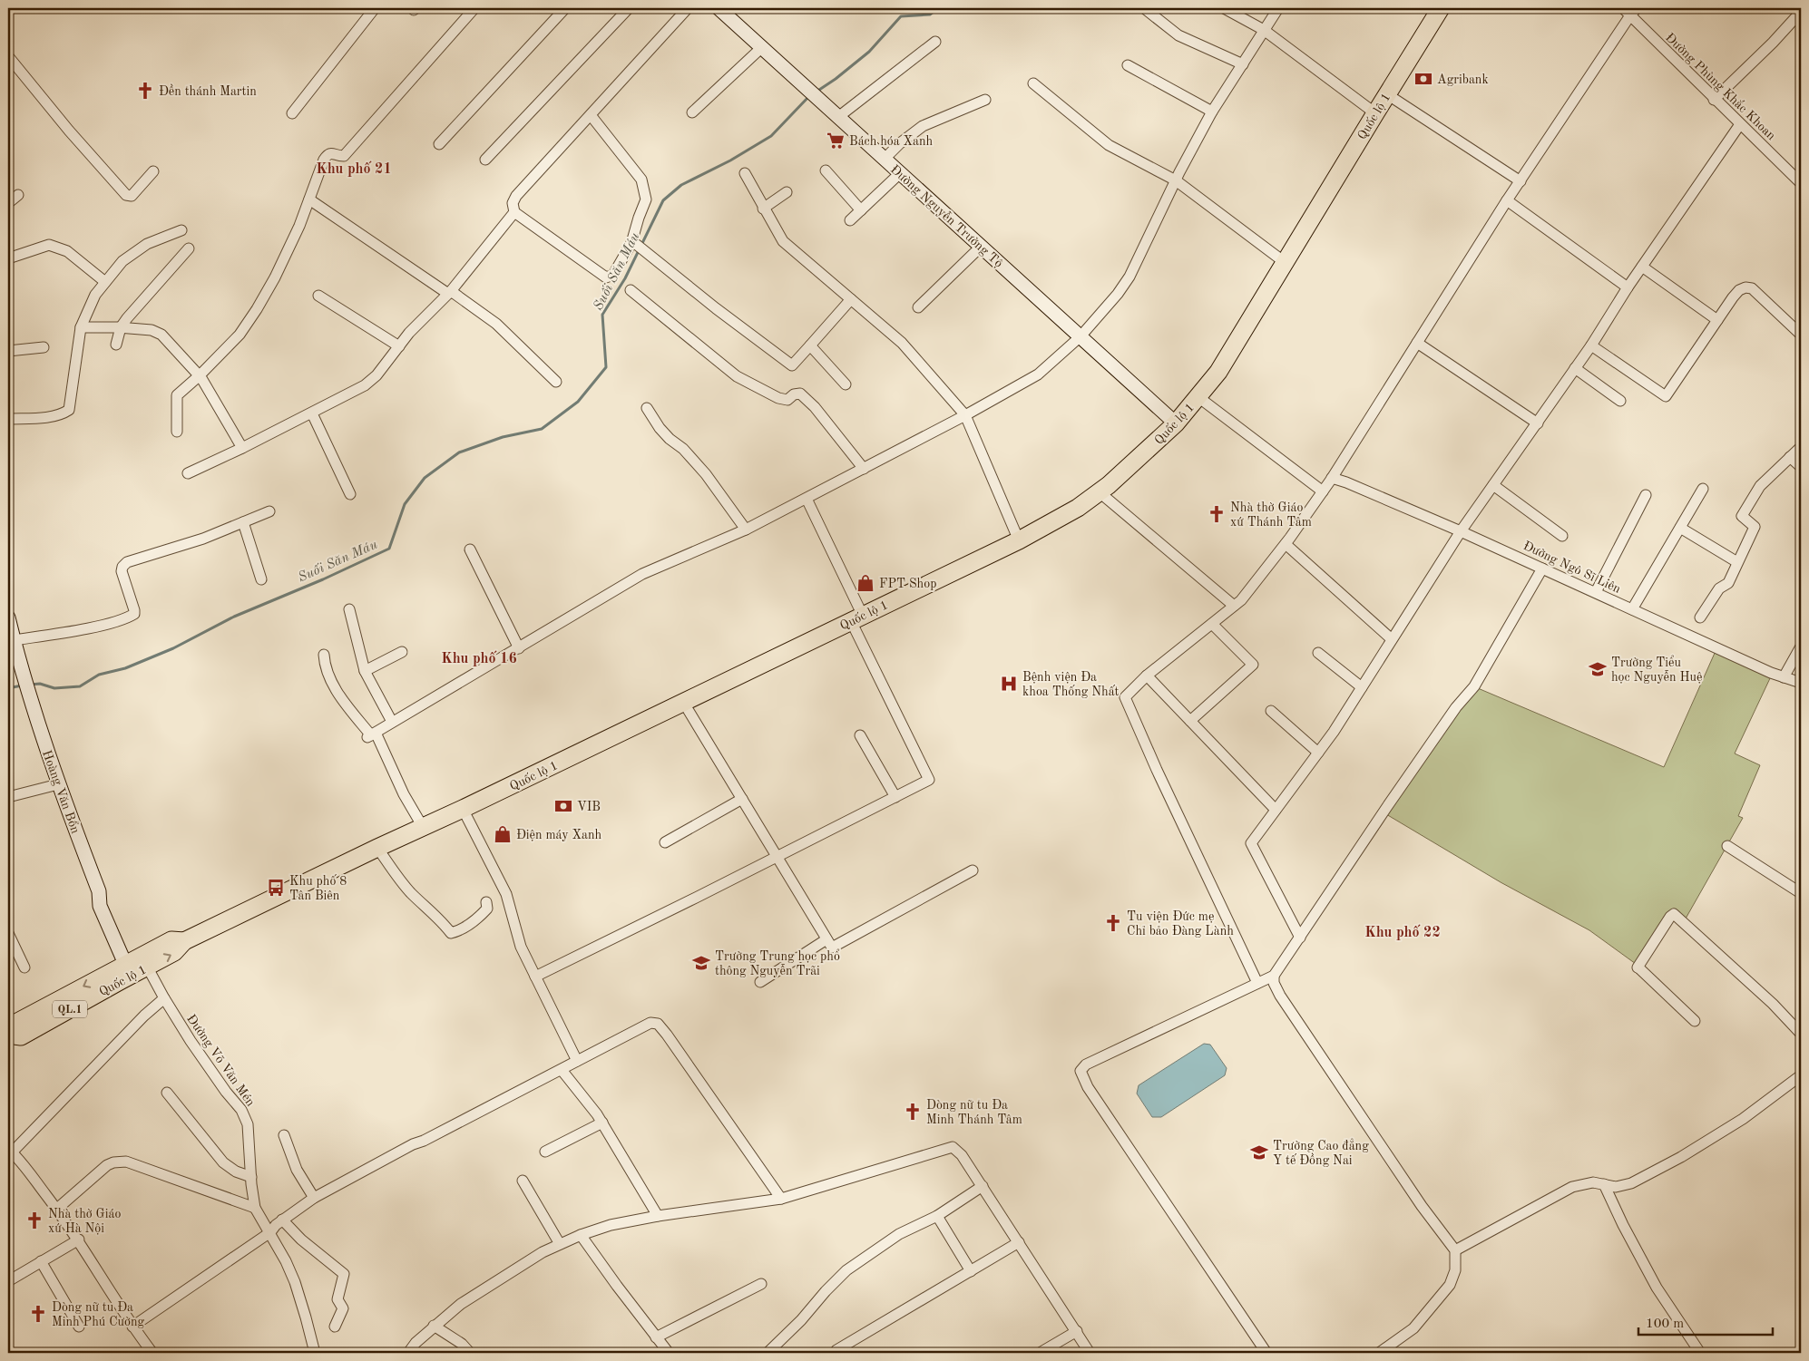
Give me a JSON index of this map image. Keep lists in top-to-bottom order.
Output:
{
  "streets": {
    "highway": ["Quốc lộ 1", "QL.1"],
    "main road": ["Đường Nguyễn Trường Tộ", "Hoàng Văn Bổn"],
    "street": ["Đường Phùng Khắc Khoan", "Đường Ngô Sĩ Liên", "Đường Võ Văn Mén"]
  },
  "crossings": [
    ["Quốc lộ 1", "Đường Nguyễn Trường Tộ"],
    ["Quốc lộ 1", "Hoàng Văn Bổn"],
    ["Quốc lộ 1", "Đường Võ Văn Mén"],
    ["Hoàng Văn Bổn", "Đường Võ Văn Mén"]
  ],
  "districts": ["Khu phố 21", "Khu phố 16", "Khu phố 22"],
  "water": ["Suối Săn Máu"],
  "places": {
    "bank": ["Agribank", "VIB"],
    "church": [
      "Đền thánh Martin",
      "Nhà thờ Giáo xứ Thánh Tâm",
      "Tu viện Đức mẹ Chỉ bảo Đàng Lành",
      "Dòng nữ tu Đa Minh Thánh Tâm",
      "Nhà thờ Giáo xứ Hà Nội",
      "Dòng nữ tu Đa Minh Phú Cường"
    ],
    "supermarket": ["Bách hóa Xanh"],
    "shop": ["FPT Shop", "Điện máy Xanh"],
    "school or university": ["Trường Tiểu học Nguyễn Huệ", "Trường Trung học phổ thông Nguyễn Trãi", "Trường Cao đẳng Y tế Đồng Nai"],
    "hospital": ["Bệnh viện Đa khoa Thống Nhất"],
    "bus stop": ["Khu phố 8 Tân Biên"]
  },
  "scale_bar": "100 m"
}
